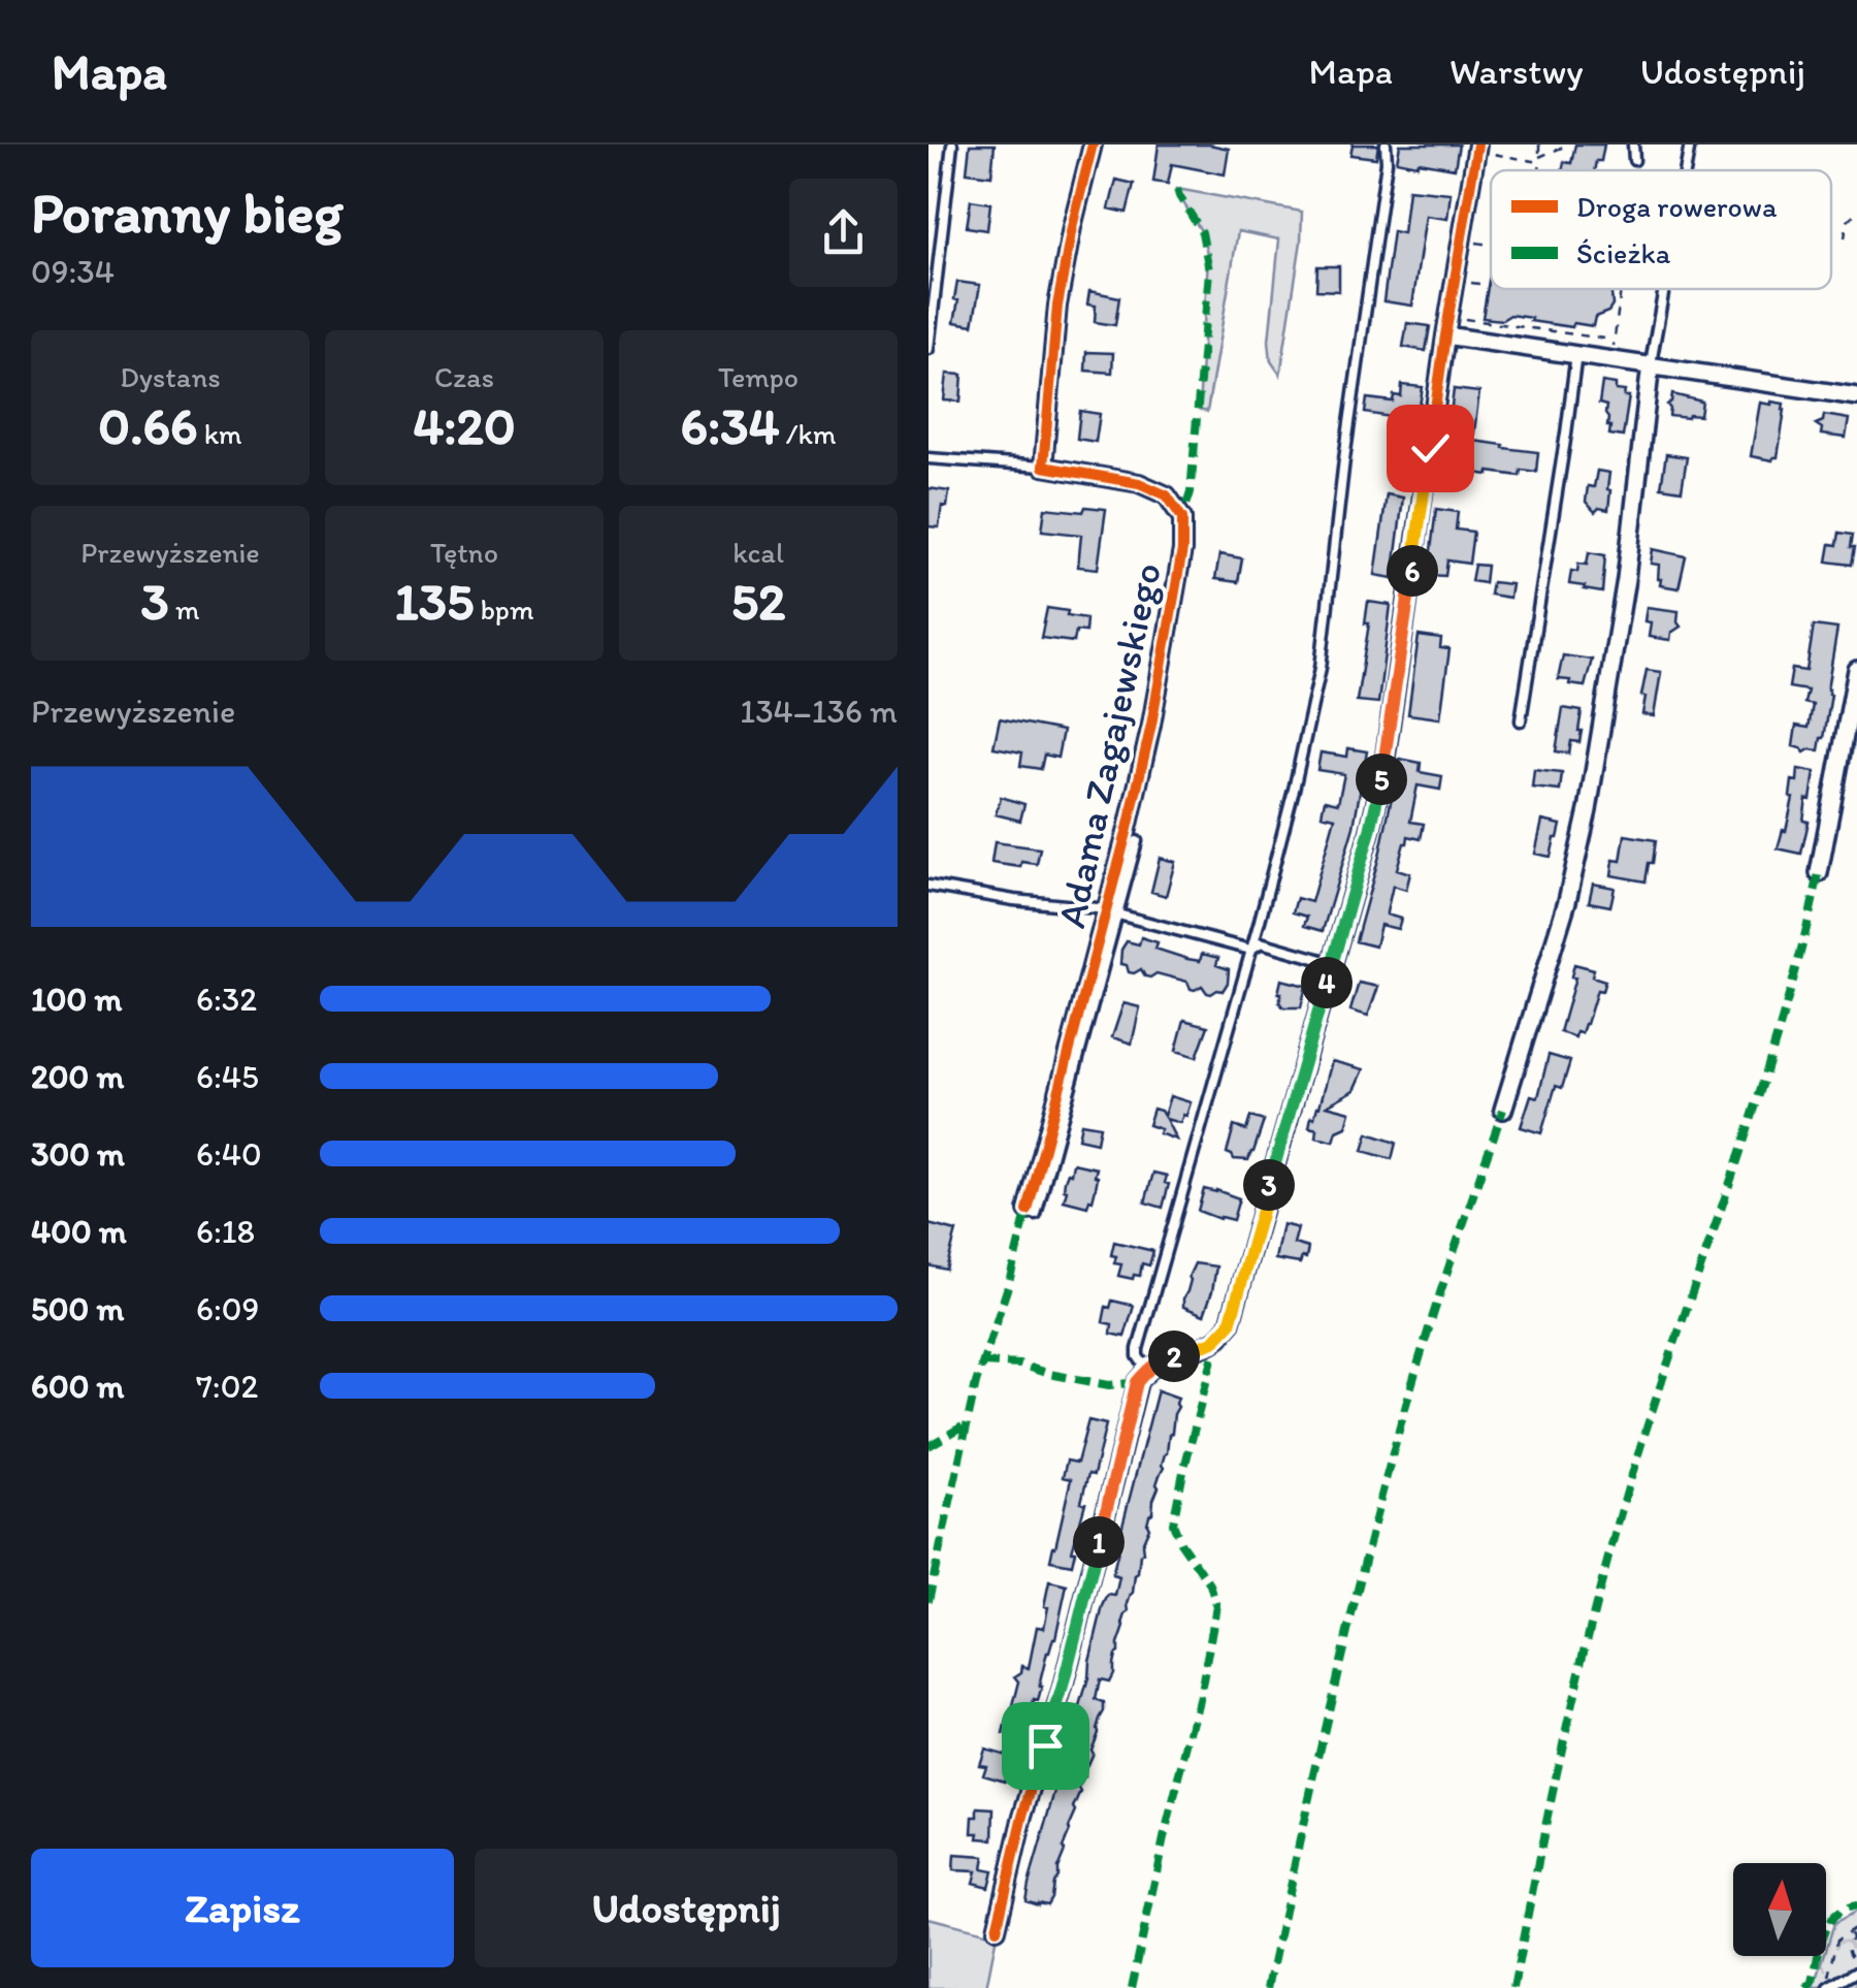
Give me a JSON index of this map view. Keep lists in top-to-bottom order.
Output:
{
  "streets": {
    "street": ["Adama Zagajewskiego"]
  },
  "legend": ["Droga rowerowa", "Ścieżka"],
  "north": "top",
  "page": {
    "header": "Mapa",
    "nav": ["Mapa", "Warstwy", "Udostępnij"],
    "heading": ["Poranny bieg", "09:34"],
    "stats": [
      ["Dystans", "0.66 km"],
      ["Czas", "4:20"],
      ["Tempo", "6:34 /km"],
      ["Przewyższenie", "3 m"],
      ["Tętno", "135 bpm"],
      ["kcal", "52"]
    ],
    "pins": [
      "6",
      "5",
      "4",
      "3",
      "2",
      "1"
    ],
    "chart": ["Przewyższenie", "134–136 m"],
    "list": [
      {
        "name": "100 m",
        "note": "6:32"
      },
      {
        "name": "200 m",
        "note": "6:45"
      },
      {
        "name": "300 m",
        "note": "6:40"
      },
      {
        "name": "400 m",
        "note": "6:18"
      },
      {
        "name": "500 m",
        "note": "6:09"
      },
      {
        "name": "600 m",
        "note": "7:02"
      }
    ],
    "buttons": ["Zapisz", "Udostępnij"]
  }
}
